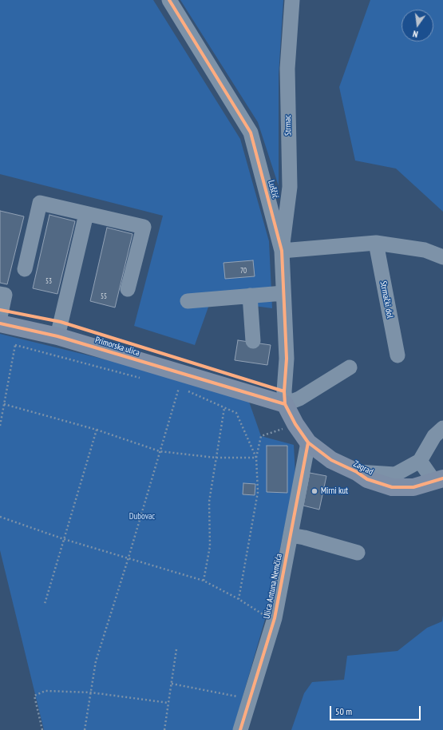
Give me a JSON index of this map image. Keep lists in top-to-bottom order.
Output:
{
  "streets": {
    "main road": ["Primorska ulica", "Zagrad"],
    "street": [
      "Strmac",
      "Luščić",
      "Strmački dol",
      "Ulica Antuna Nemčića"
    ]
  },
  "crossings": [
    ["Strmac", "Luščić"],
    ["Luščić", "Primorska ulica"],
    ["Luščić", "Zagrad"],
    ["Primorska ulica", "Zagrad"],
    ["Zagrad", "Ulica Antuna Nemčića"]
  ],
  "parks": ["Dubovac"],
  "places": ["Mirni kut"],
  "house_numbers": ["70", "53", "55"],
  "scale_bar": "50 m",
  "north": "bottom"
}
